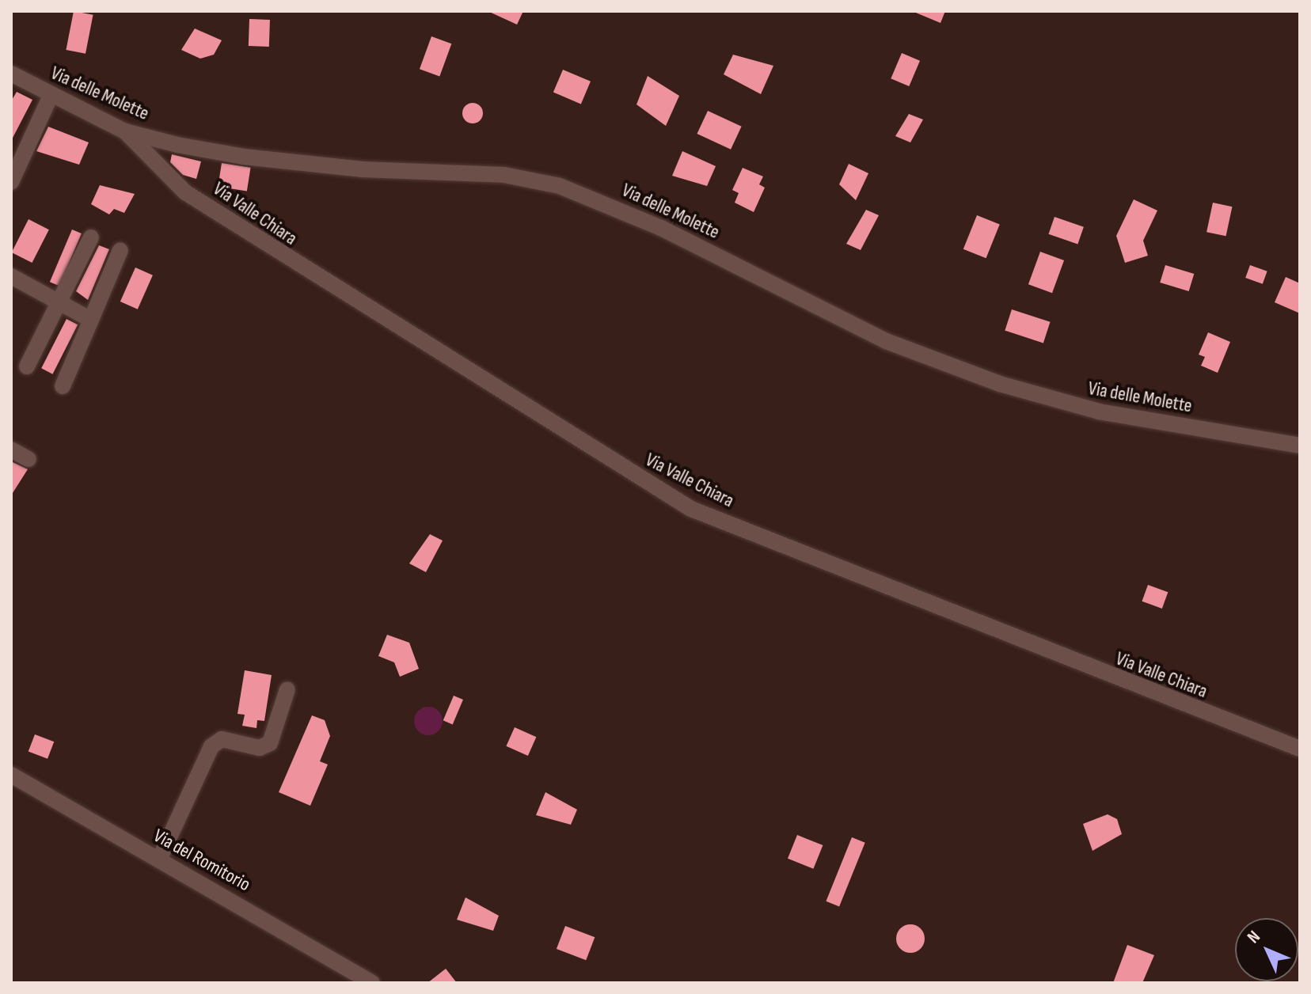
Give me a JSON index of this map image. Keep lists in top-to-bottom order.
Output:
{
  "streets": {
    "street": ["Via delle Molette", "Via Valle Chiara", "Via del Romitorio"]
  },
  "crossings": [
    ["Via delle Molette", "Via Valle Chiara"]
  ],
  "north": "top left"
}
